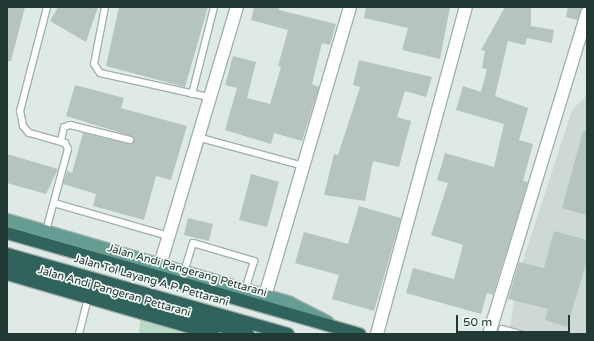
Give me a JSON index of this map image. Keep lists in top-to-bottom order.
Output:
{
  "streets": {
    "highway": ["Jalan Andi Pangerang Pettarani", "Jalan Tol Layang A.P. Pettarani", "Jalan Andi Pangeran Pettarani"]
  },
  "scale_bar": "50 m"
}
